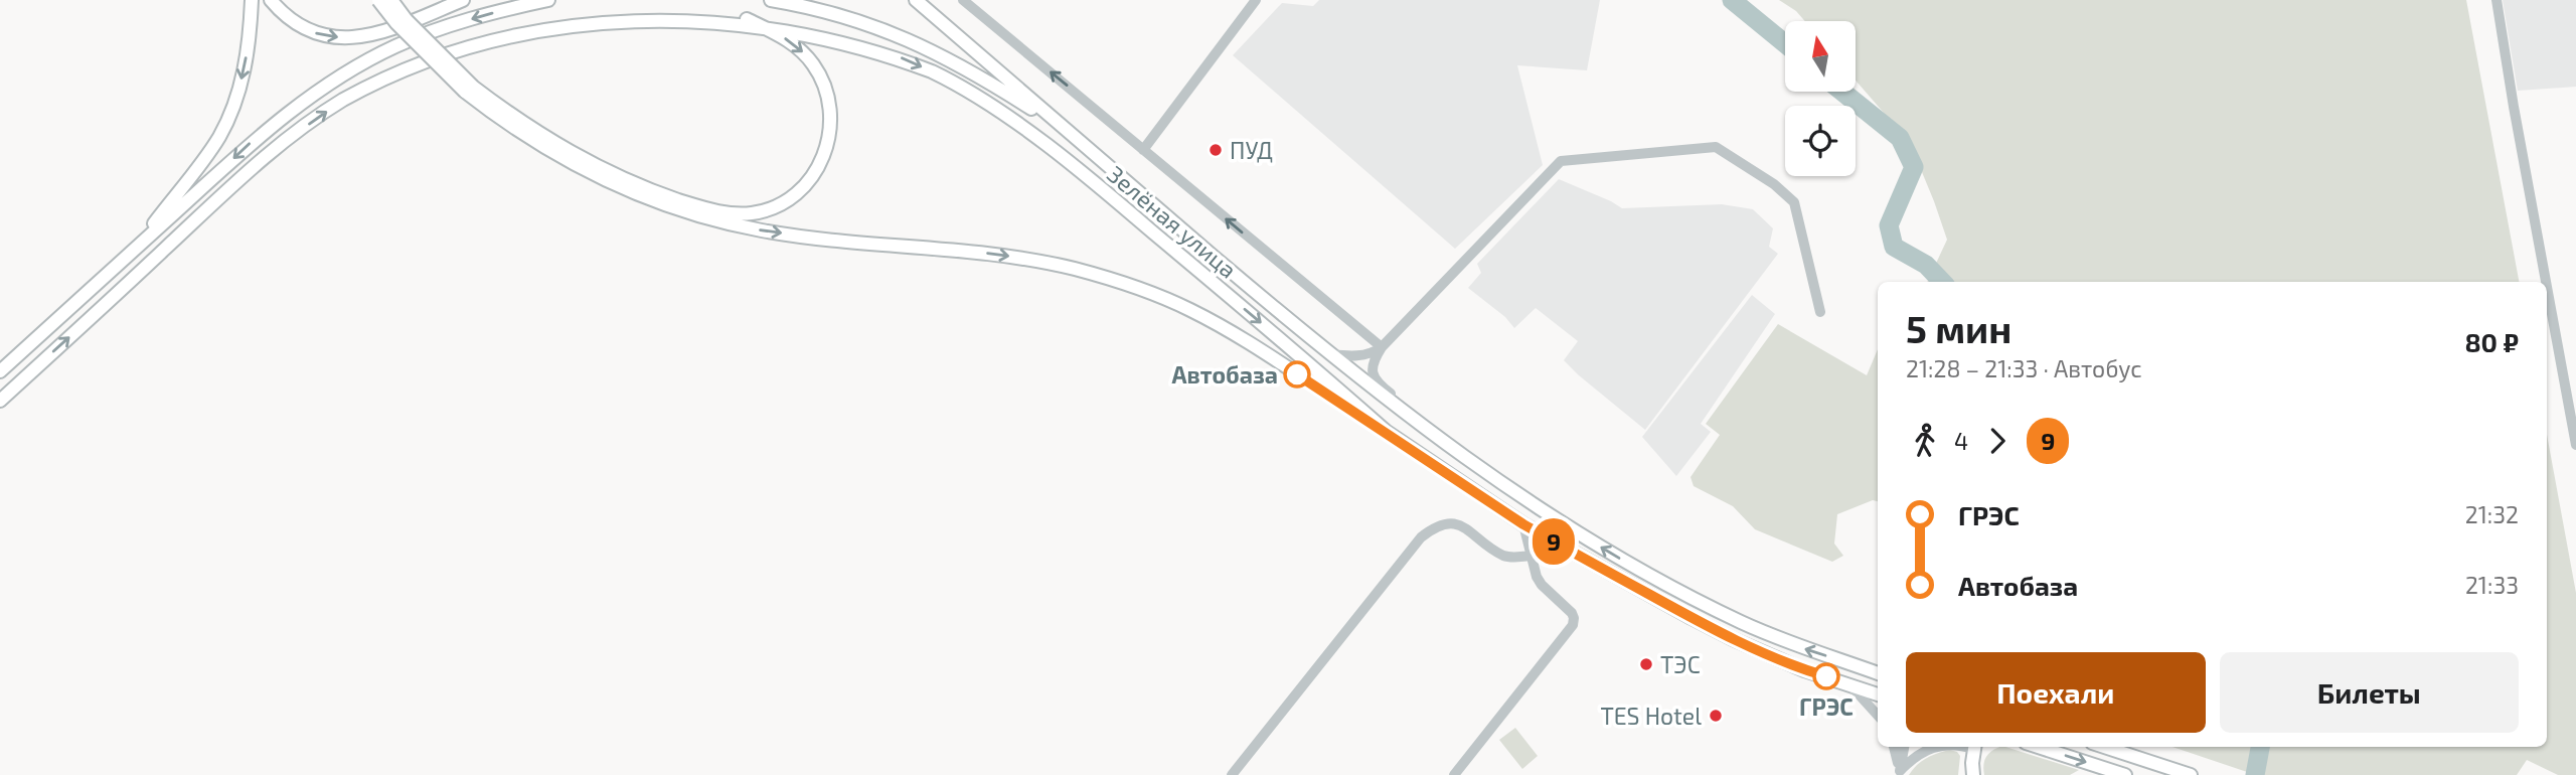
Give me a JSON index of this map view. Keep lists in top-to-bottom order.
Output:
{
  "streets": {
    "main road": ["Зелёная улица"]
  },
  "places": [
    "ПУД",
    "Автобаза",
    "ТЭС",
    "ГРЭС",
    "TES Hotel"
  ],
  "lines": ["bus line 9"],
  "north": "top",
  "page": {
    "on_map": "9",
    "heading": ["5 мин", "21:28 – 21:33 · Автобус", "80 ₽"],
    "legs": ["4", "9"],
    "list": [
      {
        "name": "ГРЭС",
        "value": "21:32"
      },
      {
        "name": "Автобаза",
        "value": "21:33"
      }
    ],
    "buttons": ["Поехали", "Билеты"]
  }
}
